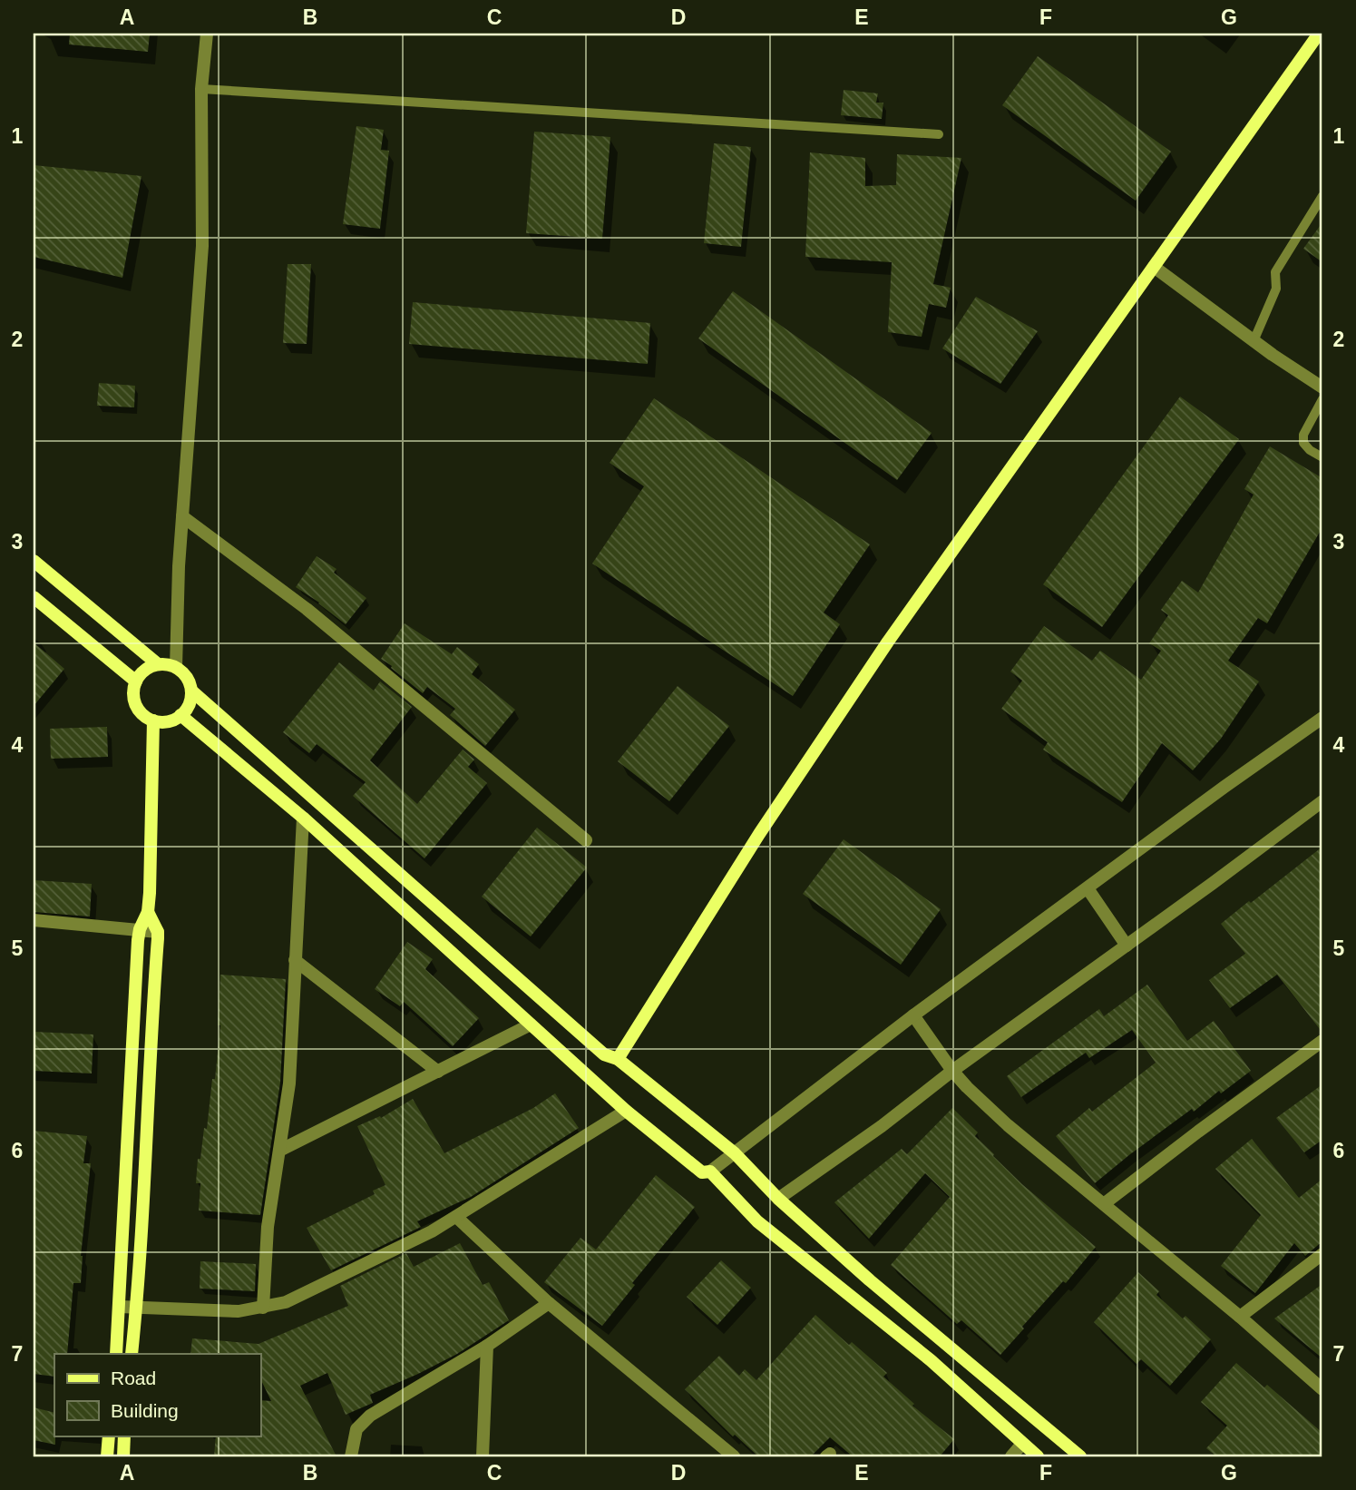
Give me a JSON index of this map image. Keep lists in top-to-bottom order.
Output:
{
  "legend": ["Road", "Building"],
  "grid": {
    "columns": [
      "A",
      "B",
      "C",
      "D",
      "E",
      "F",
      "G"
    ],
    "rows": [
      "1",
      "2",
      "3",
      "4",
      "5",
      "6",
      "7"
    ]
  }
}
